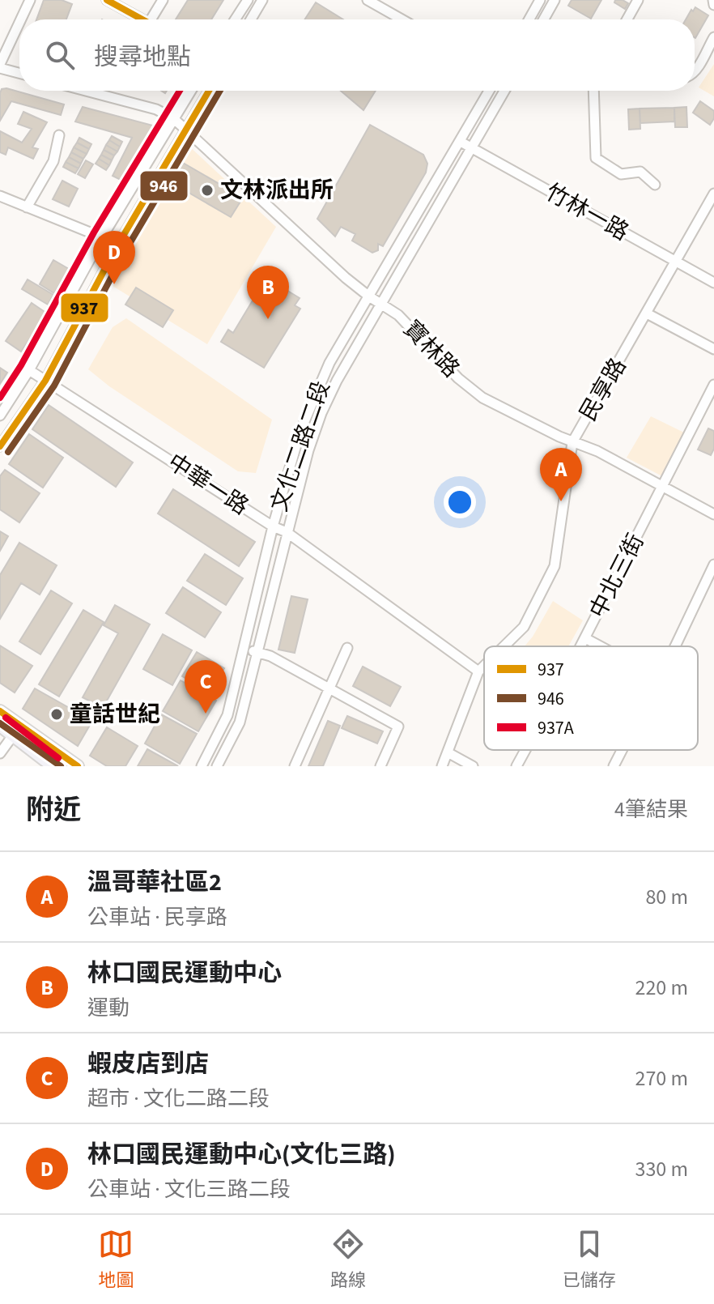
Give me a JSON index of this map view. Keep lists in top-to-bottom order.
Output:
{
  "streets": {
    "street": [
      "竹林一路",
      "寶林路",
      "民享路",
      "文化二路二段",
      "中華一路",
      "中北三街"
    ]
  },
  "crossings": [
    ["竹林一路", "民享路"],
    ["竹林一路", "文化二路二段"],
    ["寶林路", "民享路"],
    ["寶林路", "文化二路二段"],
    ["寶林路", "中北三街"],
    ["民享路", "中華一路"],
    ["文化二路二段", "中華一路"]
  ],
  "places": ["文林派出所", "童話世紀"],
  "lines": ["transit line 937", "transit line 946", "transit line 937A"],
  "legend": ["937", "946", "937A"],
  "page": {
    "search": "搜尋地點",
    "pins": [
      "D",
      "B",
      "A",
      "C"
    ],
    "heading": ["附近", "4筆結果"],
    "list": [
      {
        "mark": "A",
        "name": "溫哥華社區2",
        "note": "公車站 · 民享路",
        "value": "80 m"
      },
      {
        "mark": "B",
        "name": "林口國民運動中心",
        "note": "運動",
        "value": "220 m"
      },
      {
        "mark": "C",
        "name": "蝦皮店到店",
        "note": "超市 · 文化二路二段",
        "value": "270 m"
      },
      {
        "mark": "D",
        "name": "林口國民運動中心(文化三路)",
        "note": "公車站 · 文化三路二段",
        "value": "330 m"
      }
    ],
    "nav": ["地圖", "路線", "已儲存"]
  }
}
